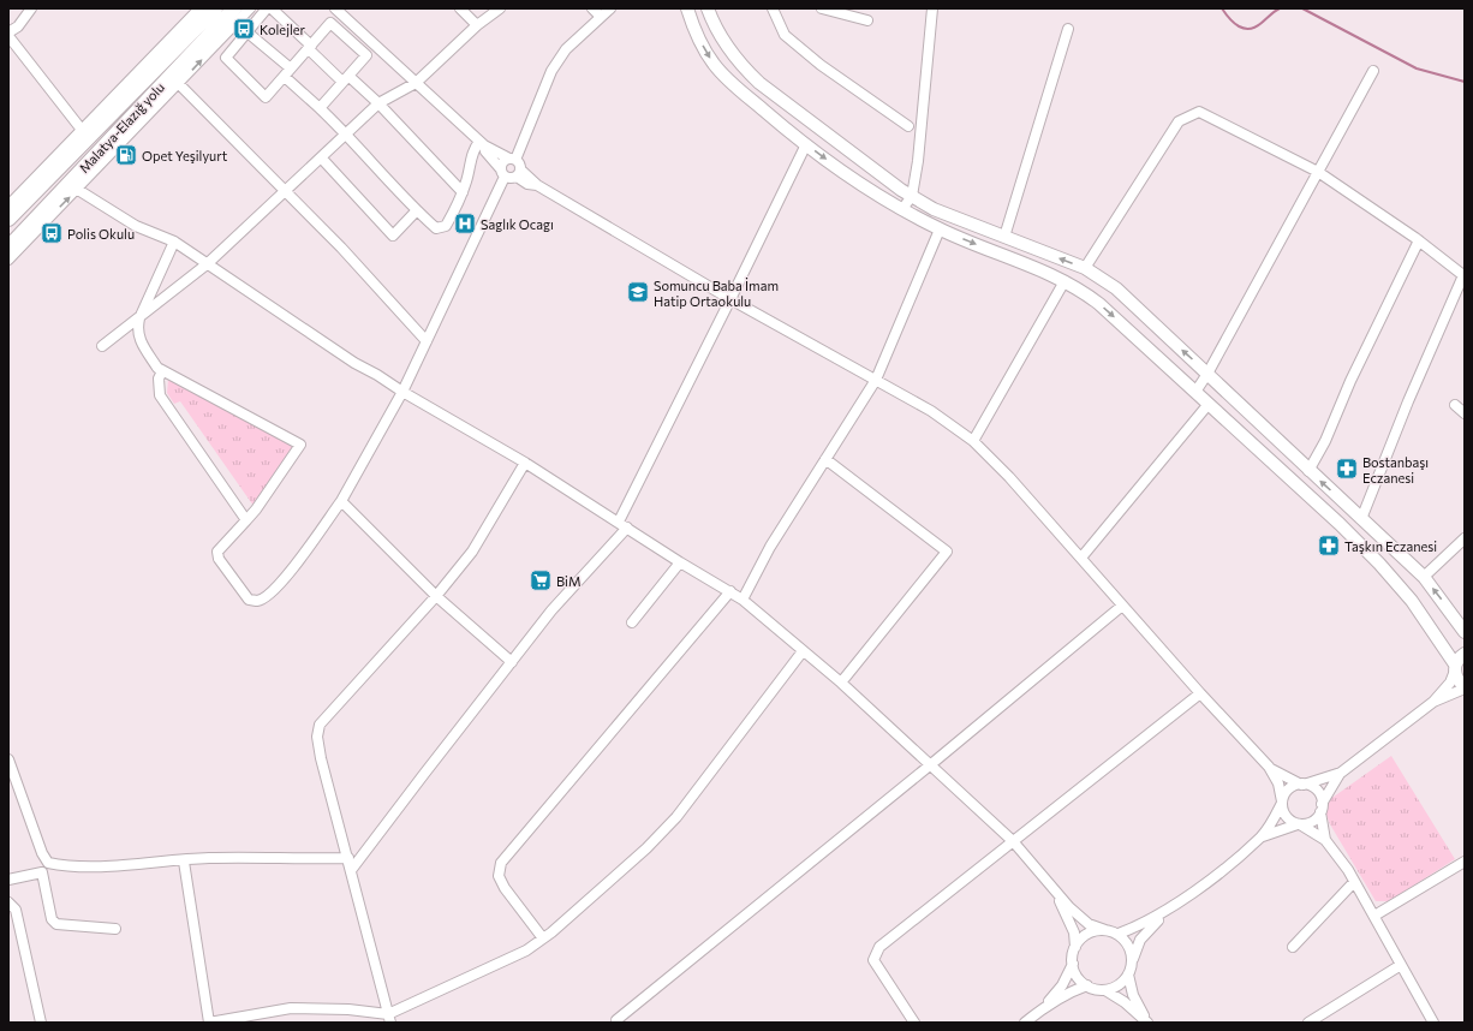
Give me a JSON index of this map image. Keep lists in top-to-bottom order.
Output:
{
  "streets": {
    "highway": ["Malatya-Elazığ yolu"]
  },
  "places": {
    "bus stop": ["Kolejler", "Polis Okulu"],
    "fuel station": ["Opet Yeşilyurt"],
    "hospital": ["Saglık Ocagı"],
    "school or university": ["Somuncu Baba İmam Hatip Ortaokulu"],
    "pharmacy": ["Bostanbaşı Eczanesi", "Taşkın Eczanesi"],
    "supermarket": ["BiM"]
  }
}
